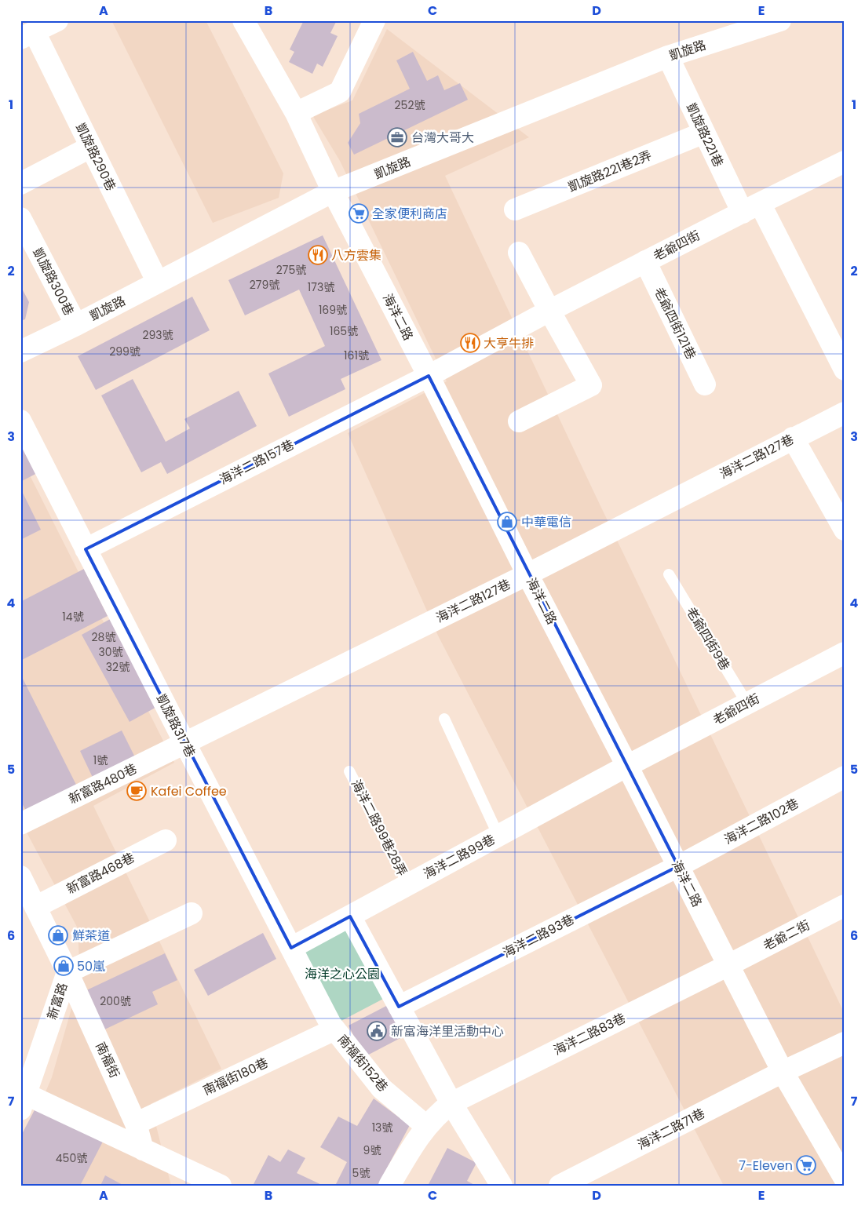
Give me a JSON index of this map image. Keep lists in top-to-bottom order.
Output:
{
  "streets": {
    "street": [
      "凱旋路",
      "凱旋路221巷",
      "凱旋路290巷",
      "凱旋路221巷2弄",
      "老爺四街",
      "凱旋路300巷",
      "海洋二路",
      "老爺四街121巷",
      "海洋二路127巷",
      "海洋二路157巷",
      "凱旋路317巷",
      "新富路480巷",
      "海洋二路102巷",
      "海洋二路99巷",
      "新富路468巷",
      "老爺二街",
      "海洋二路93巷",
      "新富路",
      "海洋二路83巷",
      "南福街",
      "南福街152巷",
      "南福街180巷",
      "海洋二路71巷"
    ],
    "lane": ["老爺四街9巷", "海洋二路99巷28弄"]
  },
  "crossings": [
    ["凱旋路", "凱旋路221巷"],
    ["凱旋路", "凱旋路290巷"],
    ["凱旋路", "凱旋路300巷"],
    ["凱旋路", "海洋二路"],
    ["凱旋路221巷", "凱旋路221巷2弄"],
    ["凱旋路221巷", "老爺四街"],
    ["老爺四街", "海洋二路"],
    ["老爺四街", "老爺四街121巷"],
    ["老爺四街", "海洋二路157巷"],
    ["老爺四街", "老爺四街9巷"],
    ["老爺四街", "海洋二路99巷"],
    ["海洋二路", "海洋二路127巷"],
    ["海洋二路", "海洋二路157巷"],
    ["海洋二路", "海洋二路102巷"],
    ["海洋二路", "海洋二路99巷"],
    ["海洋二路", "老爺二街"],
    ["海洋二路", "海洋二路93巷"],
    ["海洋二路", "海洋二路83巷"],
    ["海洋二路", "海洋二路71巷"],
    ["海洋二路127巷", "凱旋路317巷"],
    ["海洋二路127巷", "新富路480巷"],
    ["海洋二路157巷", "凱旋路317巷"],
    ["凱旋路317巷", "新富路480巷"],
    ["凱旋路317巷", "海洋二路99巷"],
    ["凱旋路317巷", "南福街152巷"],
    ["凱旋路317巷", "南福街180巷"],
    ["海洋二路102巷", "海洋二路93巷"],
    ["海洋二路99巷28弄", "海洋二路99巷"],
    ["新富路468巷", "新富路"],
    ["老爺二街", "海洋二路83巷"],
    ["新富路", "南福街"],
    ["南福街", "南福街180巷"],
    ["南福街152巷", "南福街180巷"]
  ],
  "parks": ["海洋之心公園"],
  "places": {
    "office": ["台灣大哥大"],
    "supermarket": ["全家便利商店", "7-Eleven"],
    "restaurant": ["八方雲集", "大亨牛排"],
    "shop": ["中華電信", "鮮茶道", "50嵐"],
    "cafe": ["Kafei Coffee"],
    "public building": ["新富海洋里活動中心"]
  },
  "house_numbers": [
    "252號",
    "275號",
    "279號",
    "173號",
    "169號",
    "165號",
    "293號",
    "299號",
    "161號",
    "14號",
    "28號",
    "30號",
    "32號",
    "1號",
    "200號",
    "13號",
    "9號",
    "450號",
    "5號"
  ],
  "grid": {
    "columns": [
      "A",
      "B",
      "C",
      "D",
      "E"
    ],
    "rows": [
      "1",
      "2",
      "3",
      "4",
      "5",
      "6",
      "7"
    ]
  }
}
